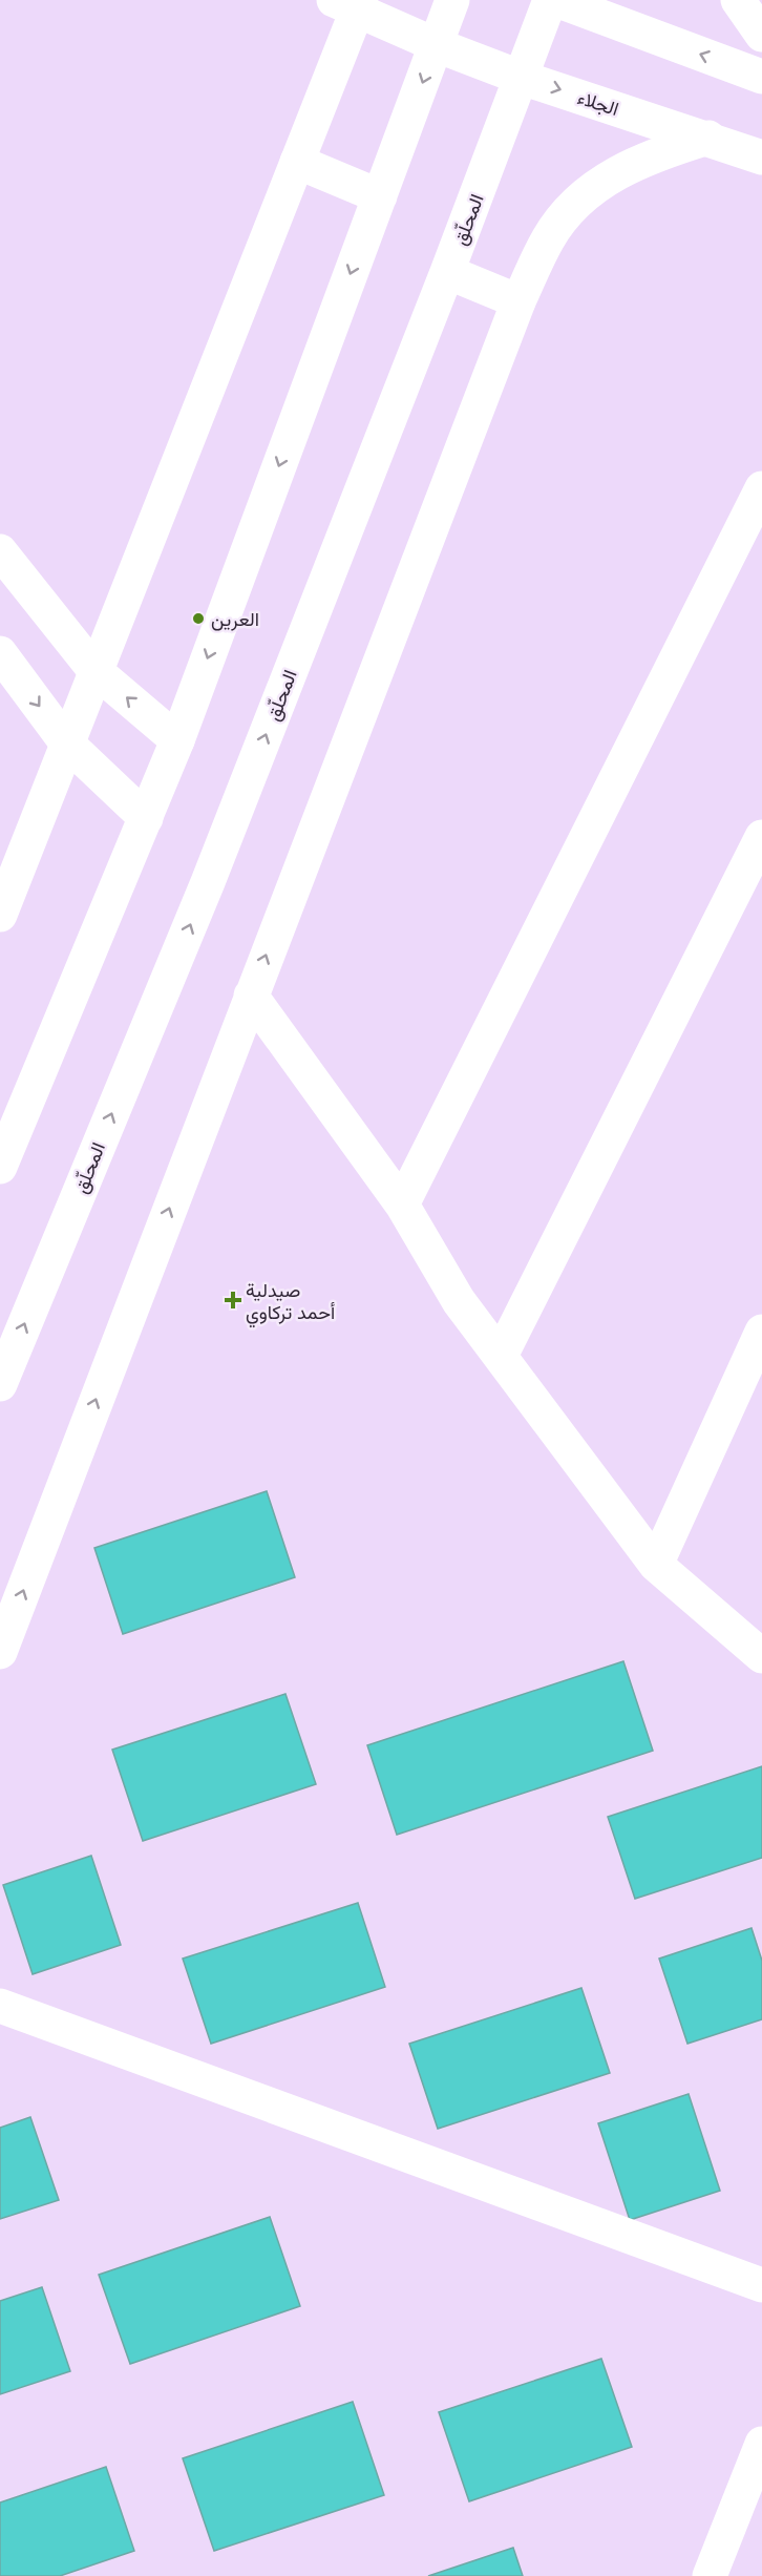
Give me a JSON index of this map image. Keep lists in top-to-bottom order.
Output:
{
  "streets": {
    "main road": ["الجلاء", "المحلّق"]
  },
  "crossings": [
    ["الجلاء", "المحلّق"]
  ],
  "places": {
    "other": ["العرين"],
    "health": ["صيدلية أحمد تركاوي"]
  }
}
